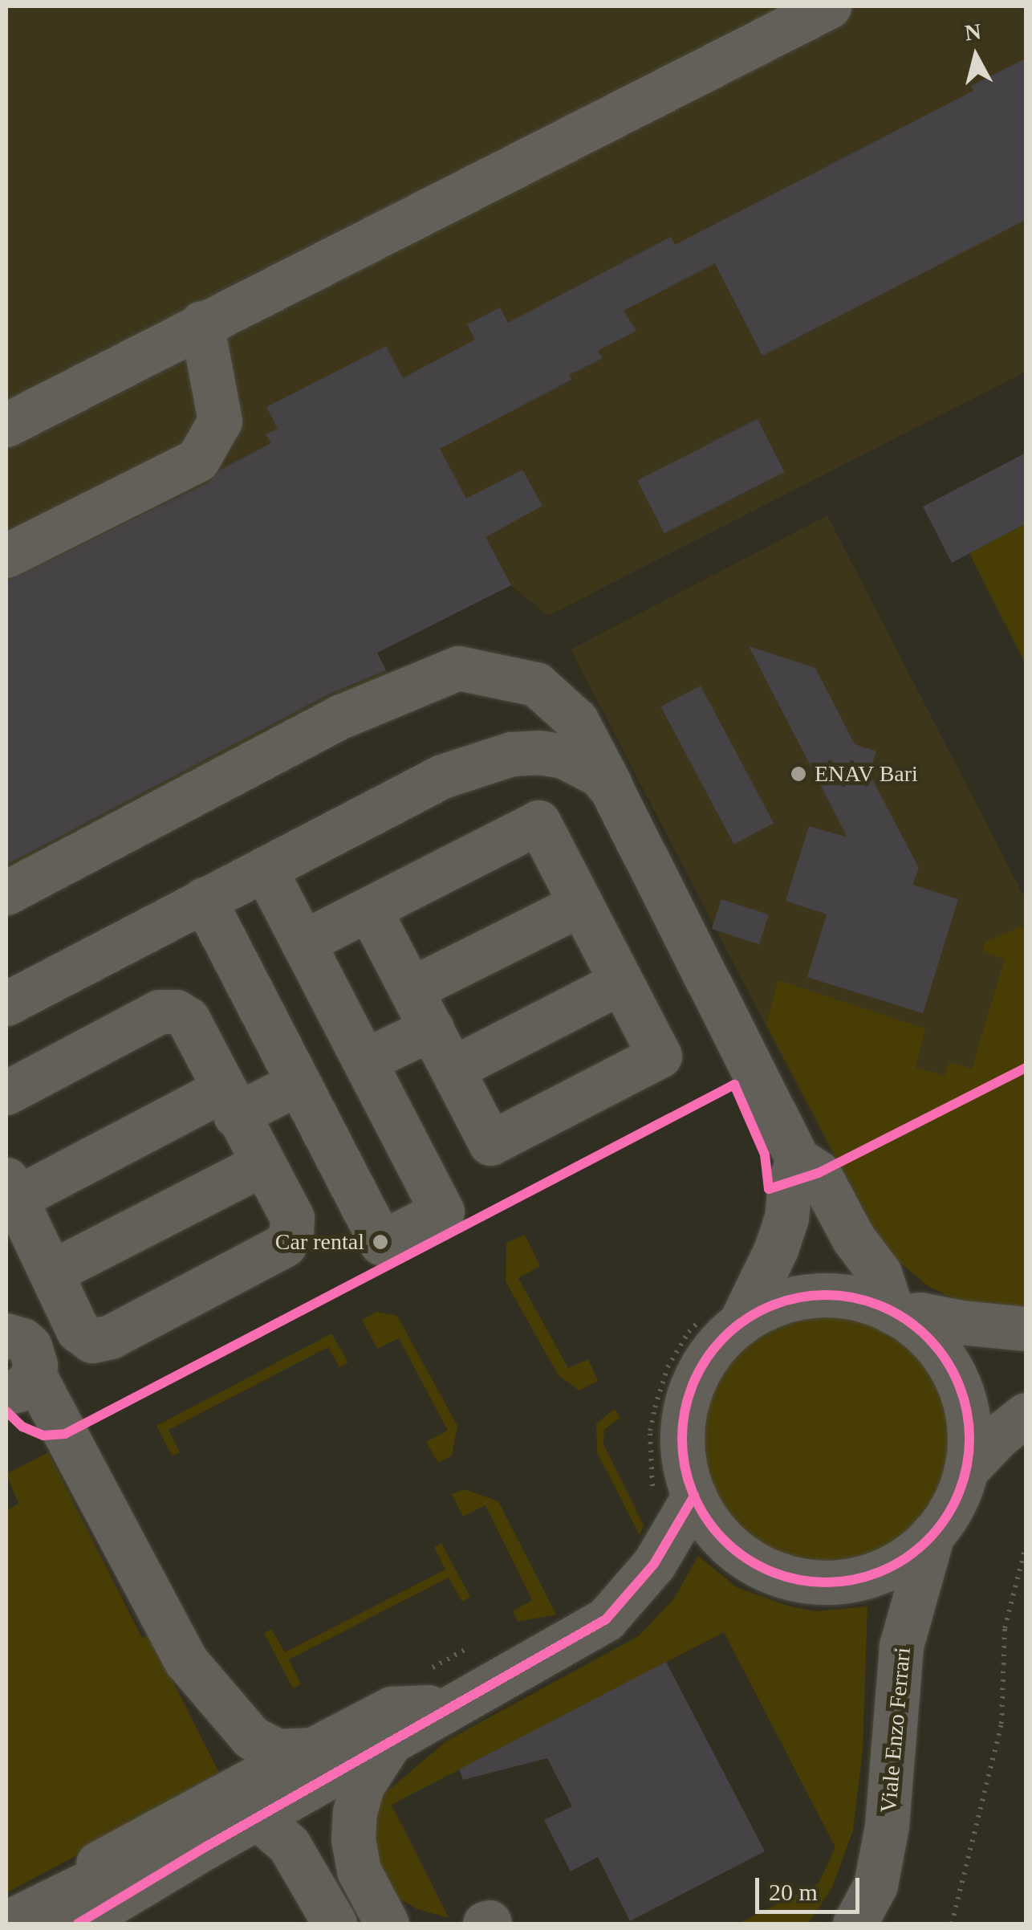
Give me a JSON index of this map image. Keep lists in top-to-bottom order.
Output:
{
  "streets": {
    "street": ["Viale Enzo Ferrari"]
  },
  "places": ["ENAV Bari", "Car rental"],
  "scale_bar": "20 m",
  "north": "top"
}
